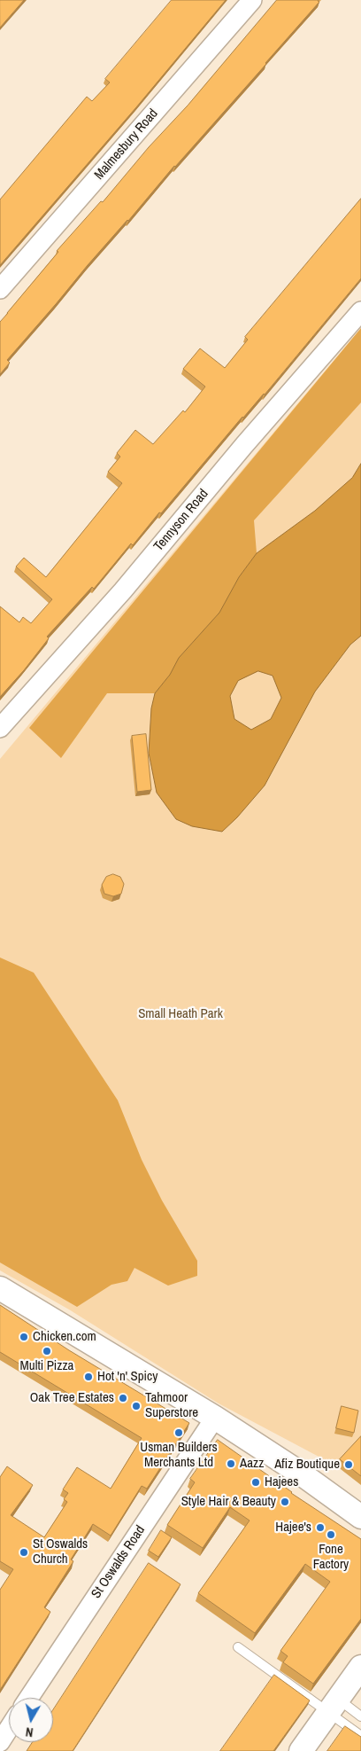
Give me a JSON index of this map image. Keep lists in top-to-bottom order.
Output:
{
  "streets": {
    "street": ["Malmesbury Road", "Tennyson Road", "St Oswalds Road"]
  },
  "parks": ["Small Heath Park"],
  "places": [
    "Chicken.com",
    "Multi Pizza",
    "Hot 'n' Spicy",
    "Oak Tree Estates",
    "Tahmoor Superstore",
    "Usman Builders Merchants Ltd",
    "Aazz",
    "Afiz Boutique",
    "Hajees",
    "Style Hair & Beauty",
    "Hajee's",
    "Fone Factory",
    "St Oswalds Church"
  ],
  "north": "bottom"
}
